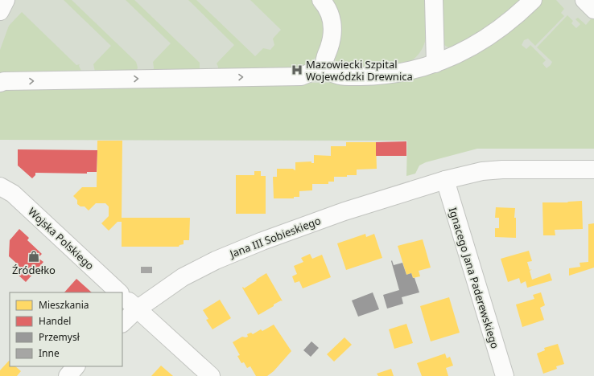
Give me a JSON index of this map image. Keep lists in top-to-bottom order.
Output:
{
  "streets": {
    "street": ["Jana III Sobieskiego", "Wojska Polskiego", "Ignacego Jana Paderewskiego"]
  },
  "crossings": [
    ["Jana III Sobieskiego", "Wojska Polskiego"],
    ["Jana III Sobieskiego", "Ignacego Jana Paderewskiego"]
  ],
  "places": {
    "hospital": ["Mazowiecki Szpital Wojewódzki Drewnica"],
    "shop": ["Źródełko"]
  },
  "legend": [
    "Mieszkania",
    "Handel",
    "Przemysł",
    "Inne"
  ]
}
